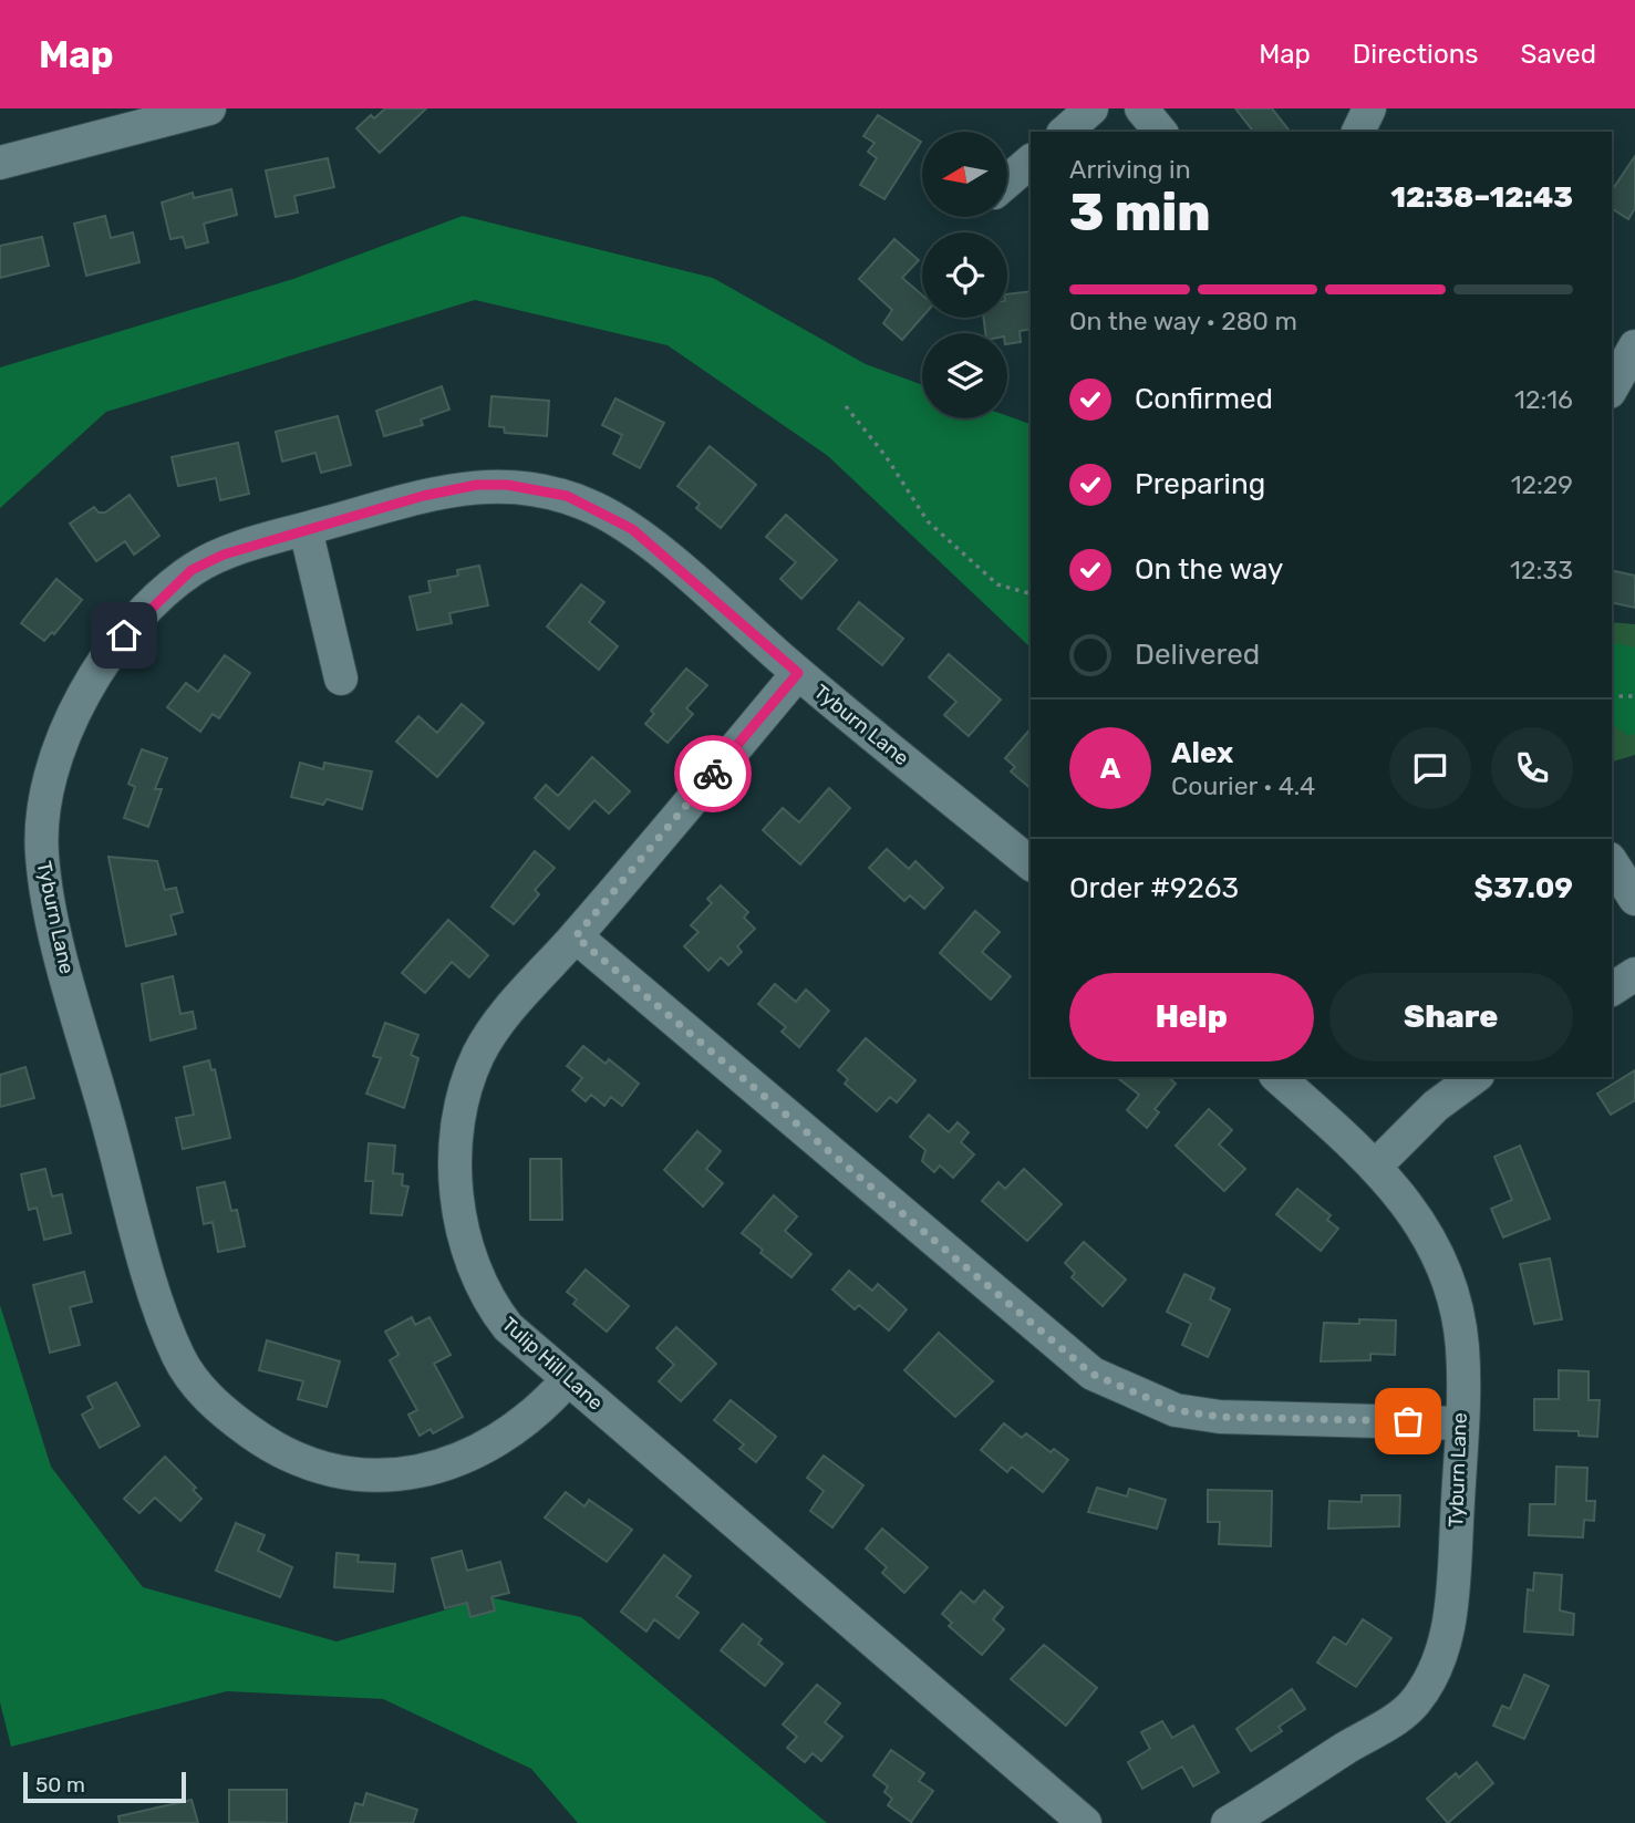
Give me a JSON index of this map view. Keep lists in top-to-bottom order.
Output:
{
  "streets": {
    "street": ["Tyburn Lane", "Tulip Hill Lane"]
  },
  "crossings": [
    ["Tyburn Lane", "Tulip Hill Lane"]
  ],
  "scale_bar": "50 m",
  "north": "left",
  "page": {
    "header": "Map",
    "nav": ["Map", "Directions", "Saved"],
    "heading": ["3 min", "Arriving in", "12:38–12:43"],
    "panel": [
      "Alex",
      "Courier · 4.4",
      "Order #9263",
      "$37.09"
    ],
    "bar": "On the way · 280 m",
    "list": [
      ["Confirmed", "12:16"],
      ["Preparing", "12:29"],
      ["On the way", "12:33"],
      "Delivered"
    ],
    "round": "A",
    "buttons": ["Help", "Share"],
    "scale": "50 m"
  }
}
